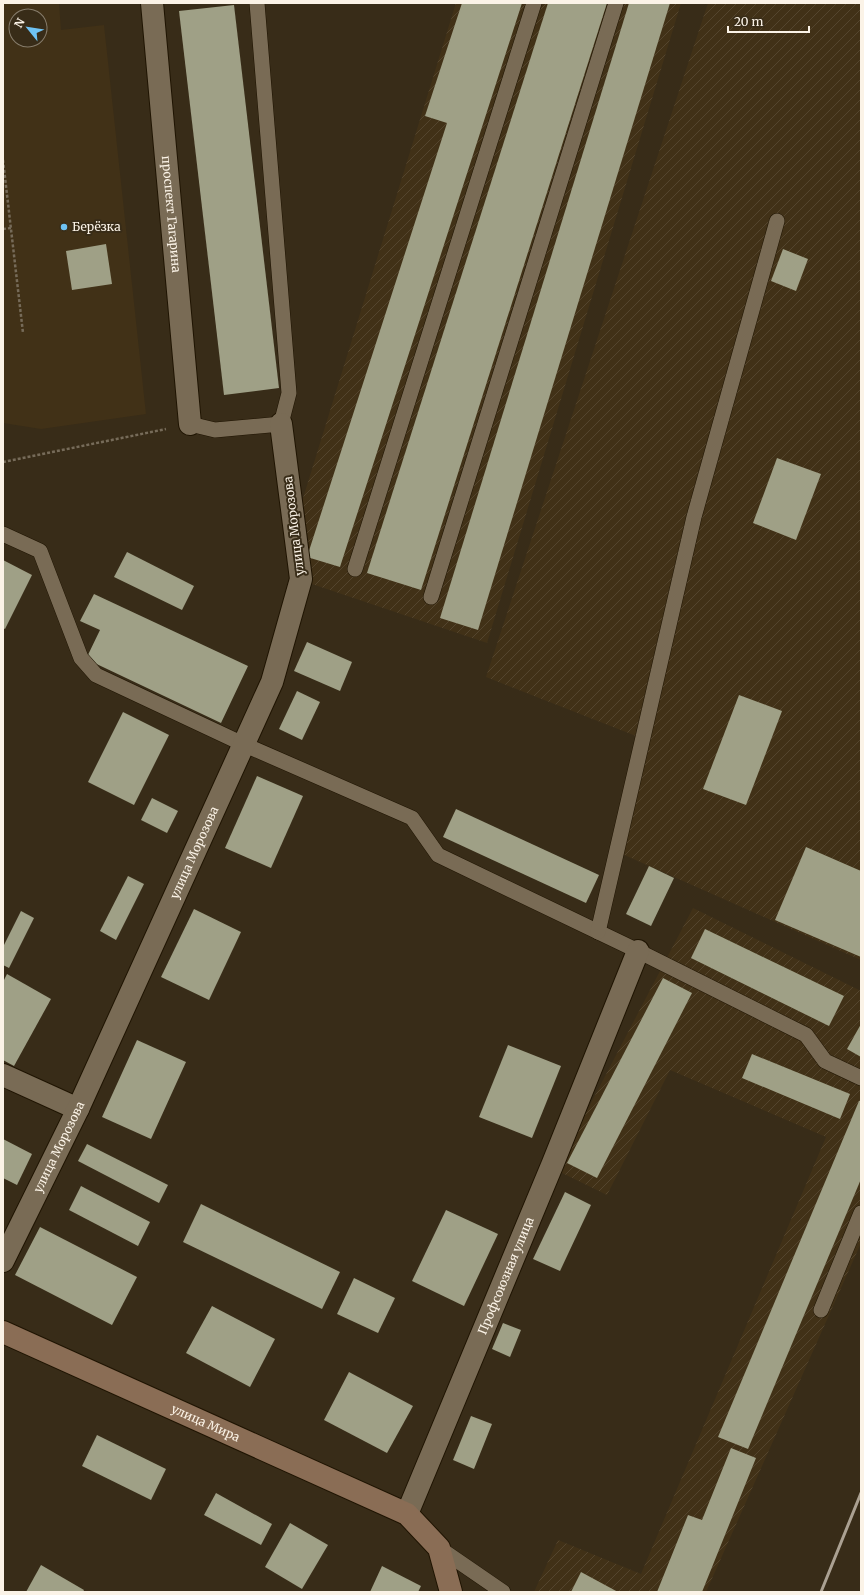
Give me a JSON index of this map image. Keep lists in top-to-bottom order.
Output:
{
  "streets": {
    "street": [
      "проспект Гагарина",
      "улица Морозова",
      "Профсоюзная улица",
      "улица Мира"
    ]
  },
  "crossings": [
    ["Профсоюзная улица", "улица Мира"]
  ],
  "places": ["Берёзка"],
  "scale_bar": "20 m",
  "north": "top left"
}
